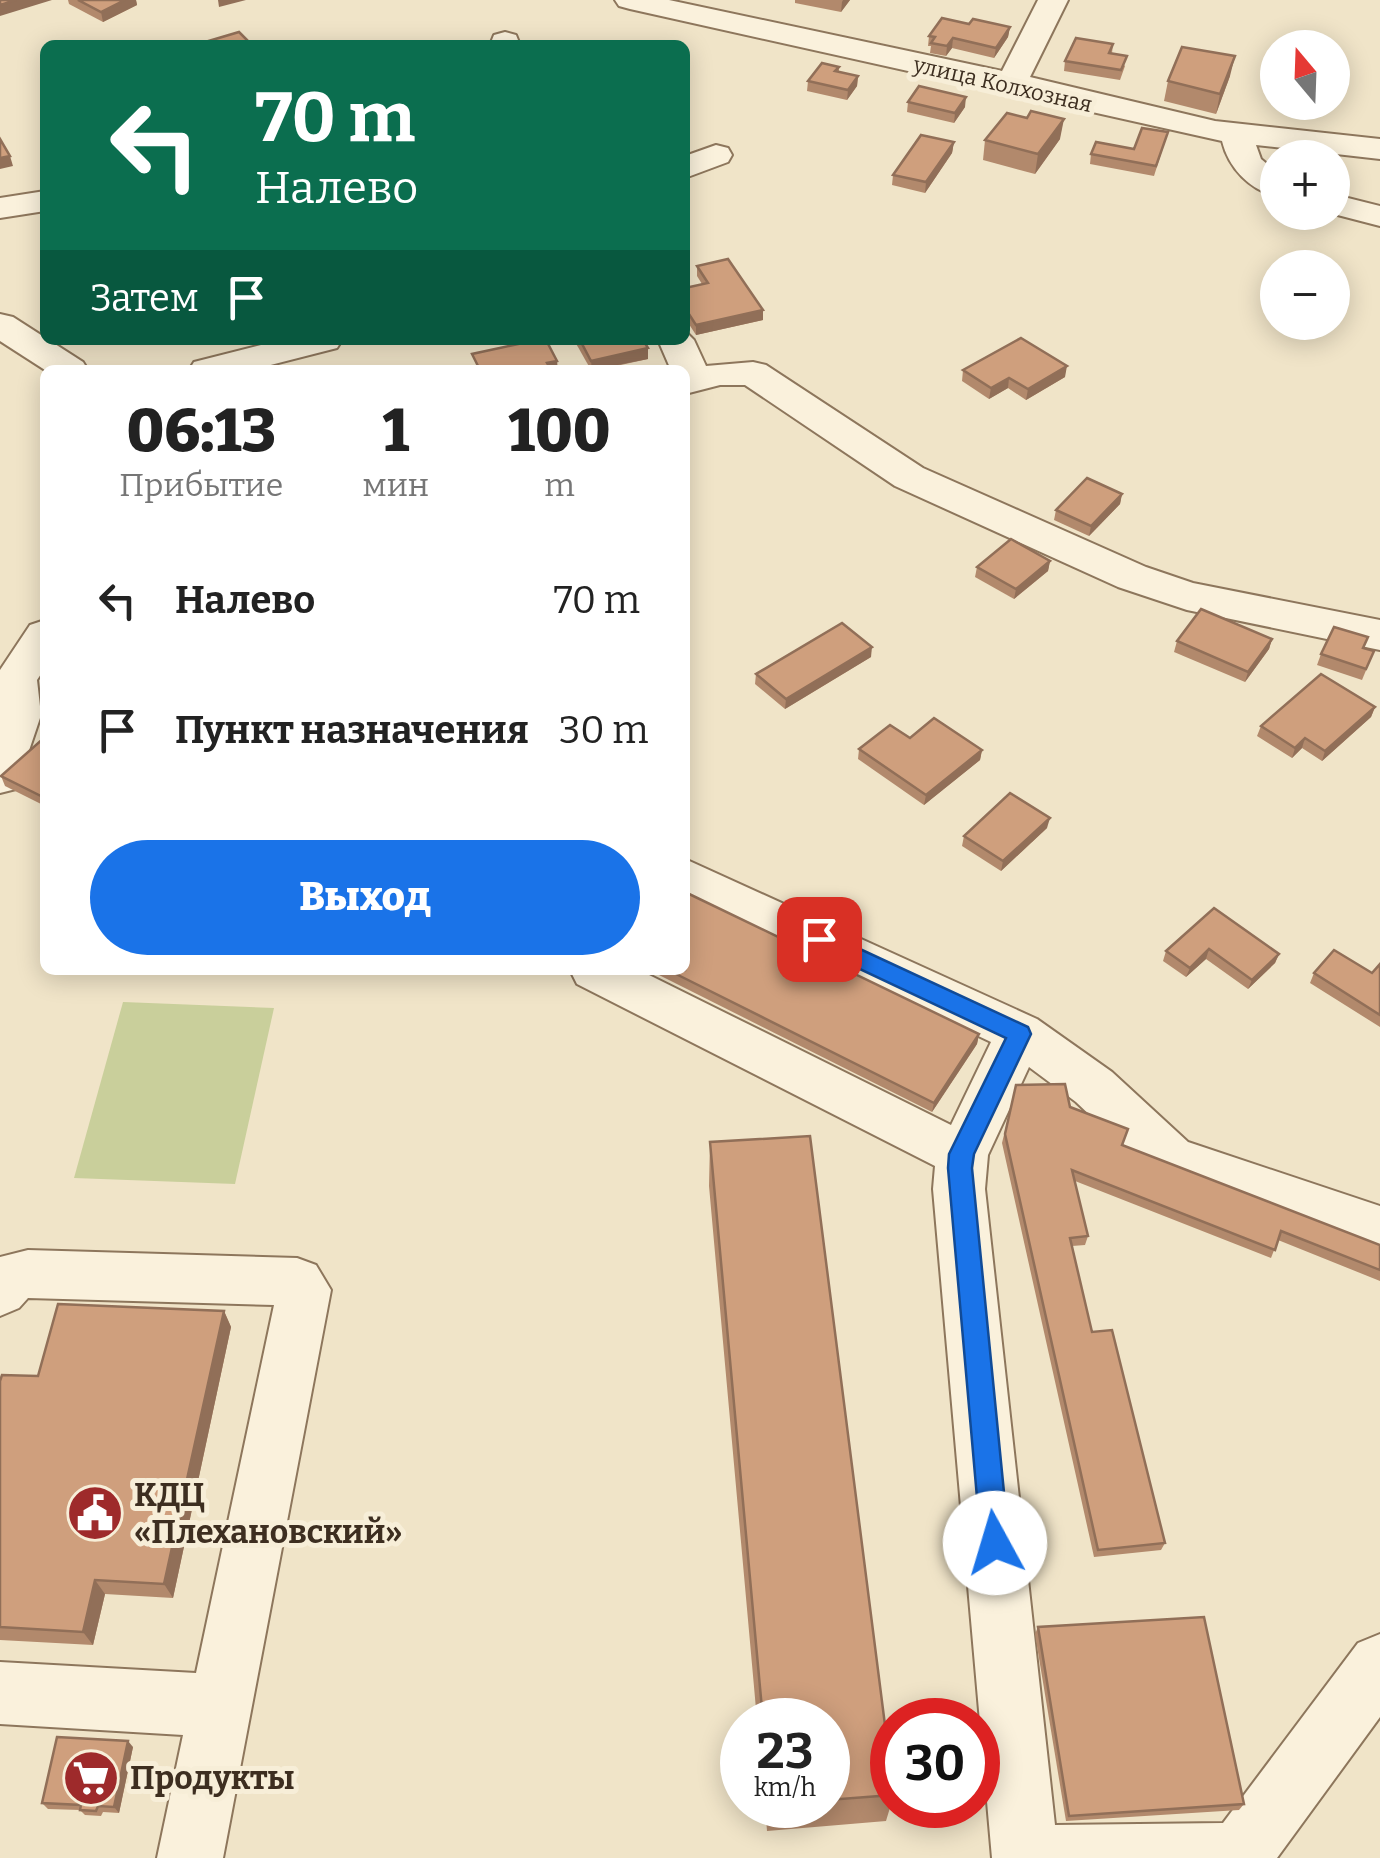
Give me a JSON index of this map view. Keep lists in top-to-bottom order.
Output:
{
  "streets": {
    "street": ["улица Колхозная"]
  },
  "places": {
    "public building": ["КДЦ «Плехановский»"],
    "supermarket": ["Продукты"]
  },
  "north": "top",
  "page": {
    "map_buttons": ["+", "−"],
    "turn": ["70 m", "Налево"],
    "then": "Затем",
    "eta": [
      "06:13",
      "Прибытие",
      "1",
      "мин",
      "100",
      "m"
    ],
    "list": [
      {
        "name": "Налево",
        "value": "70 m"
      },
      {
        "name": "Пункт назначения",
        "value": "30 m"
      }
    ],
    "buttons": "Выход",
    "speed": "23 km/h",
    "limit": "30"
  }
}
